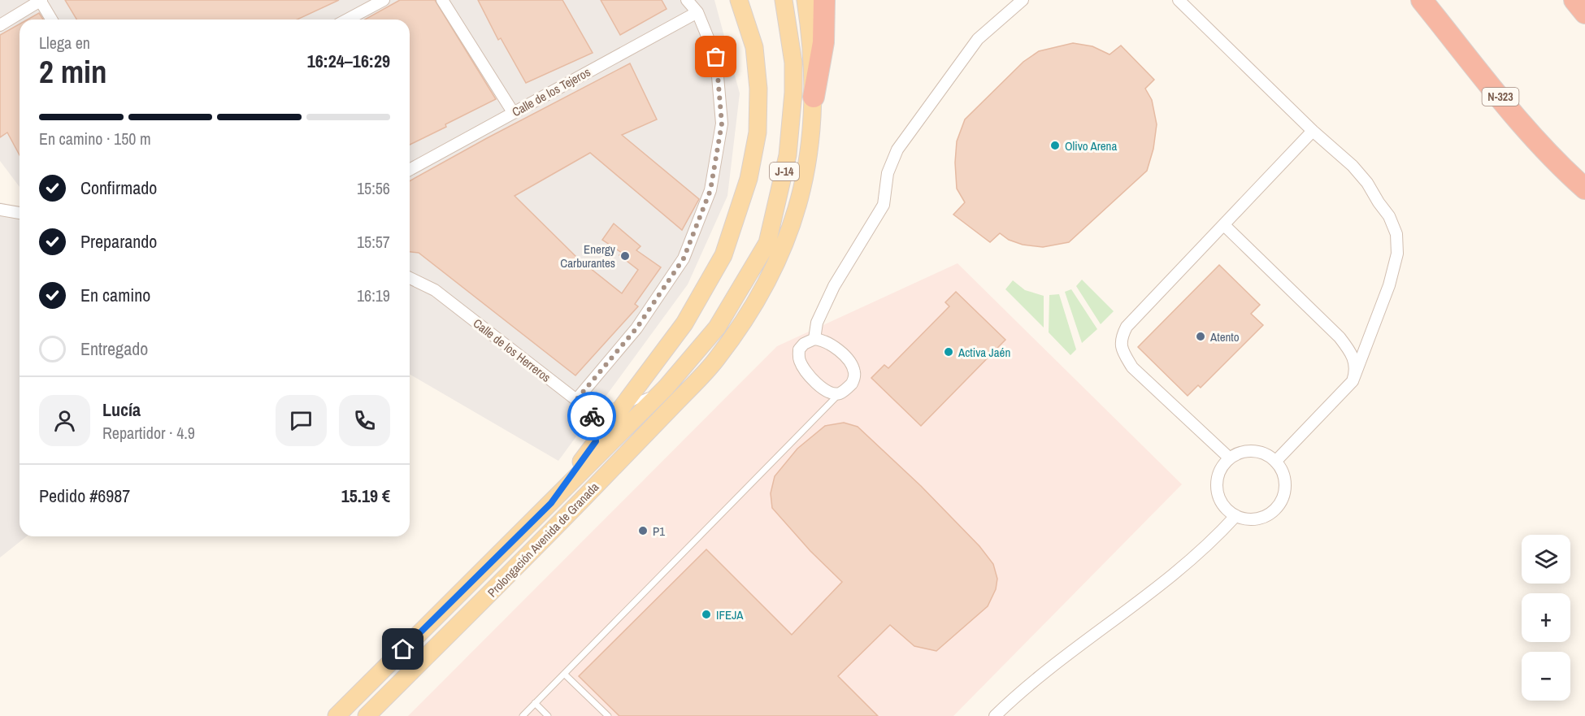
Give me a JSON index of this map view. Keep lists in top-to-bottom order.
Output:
{
  "streets": {
    "highway": ["N-323"],
    "main road": ["J-14", "Prolongación Avenida de Granada"],
    "street": ["Calle de los Tejeros", "Calle de los Herreros"]
  },
  "crossings": [
    ["J-14", "Prolongación Avenida de Granada"]
  ],
  "places": [
    "Olivo Arena",
    "Energy Carburantes",
    "Atento",
    "Activa Jaén",
    "P1",
    "IFEJA"
  ],
  "page": {
    "heading": ["2 min", "Llega en", "16:24–16:29"],
    "panel": [
      "Lucía",
      "Repartidor · 4.9",
      "Pedido #6987",
      "15.19 €"
    ],
    "bar": "En camino · 150 m",
    "list": [
      ["Confirmado", "15:56"],
      ["Preparando", "15:57"],
      ["En camino", "16:19"],
      "Entregado"
    ],
    "map_buttons": ["+", "−"]
  }
}
